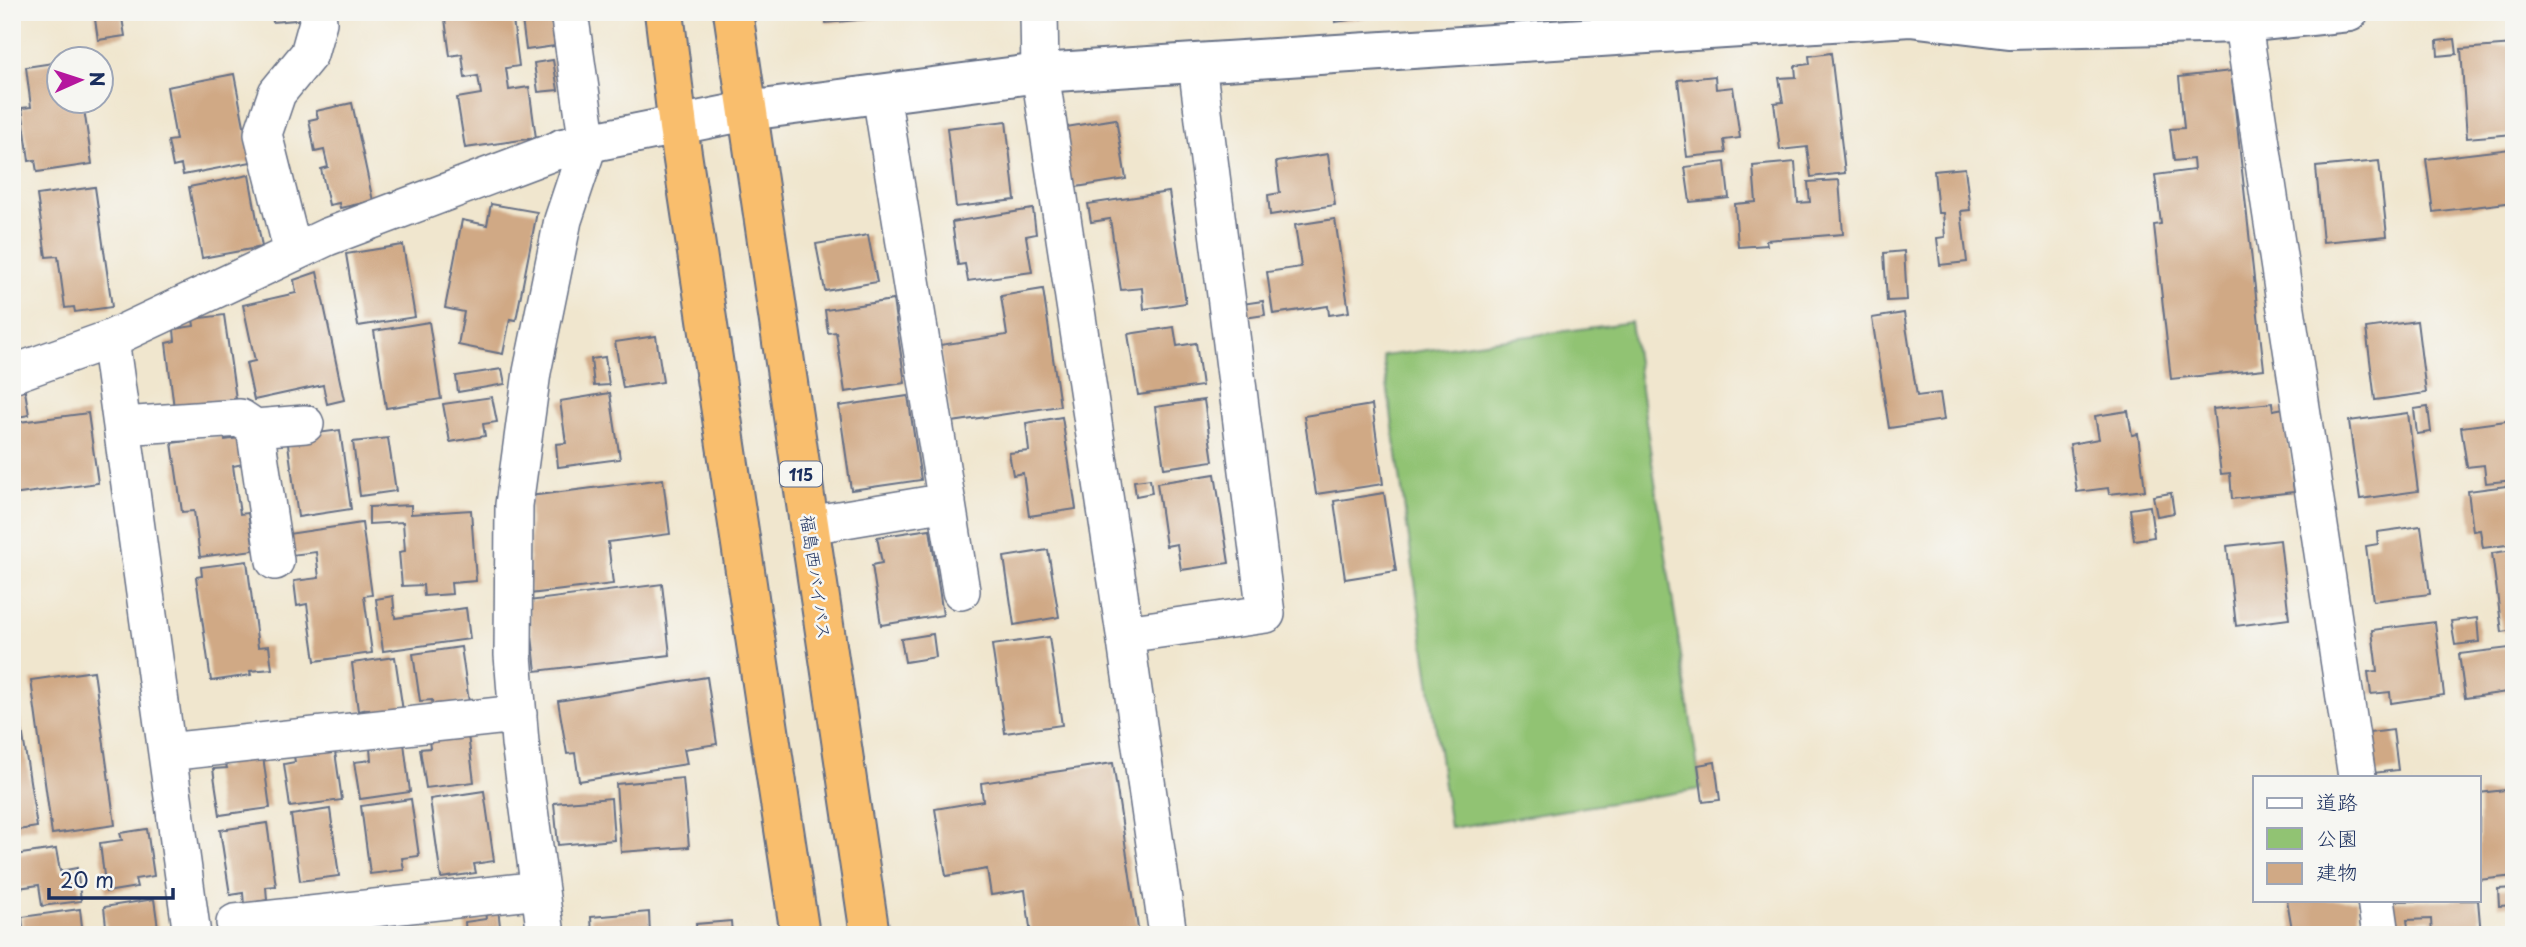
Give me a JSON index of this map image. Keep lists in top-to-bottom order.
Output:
{
  "streets": {
    "highway": ["115", "福島西バイパス"]
  },
  "legend": ["道路", "公園", "建物"],
  "scale_bar": "20 m",
  "north": "right"
}
